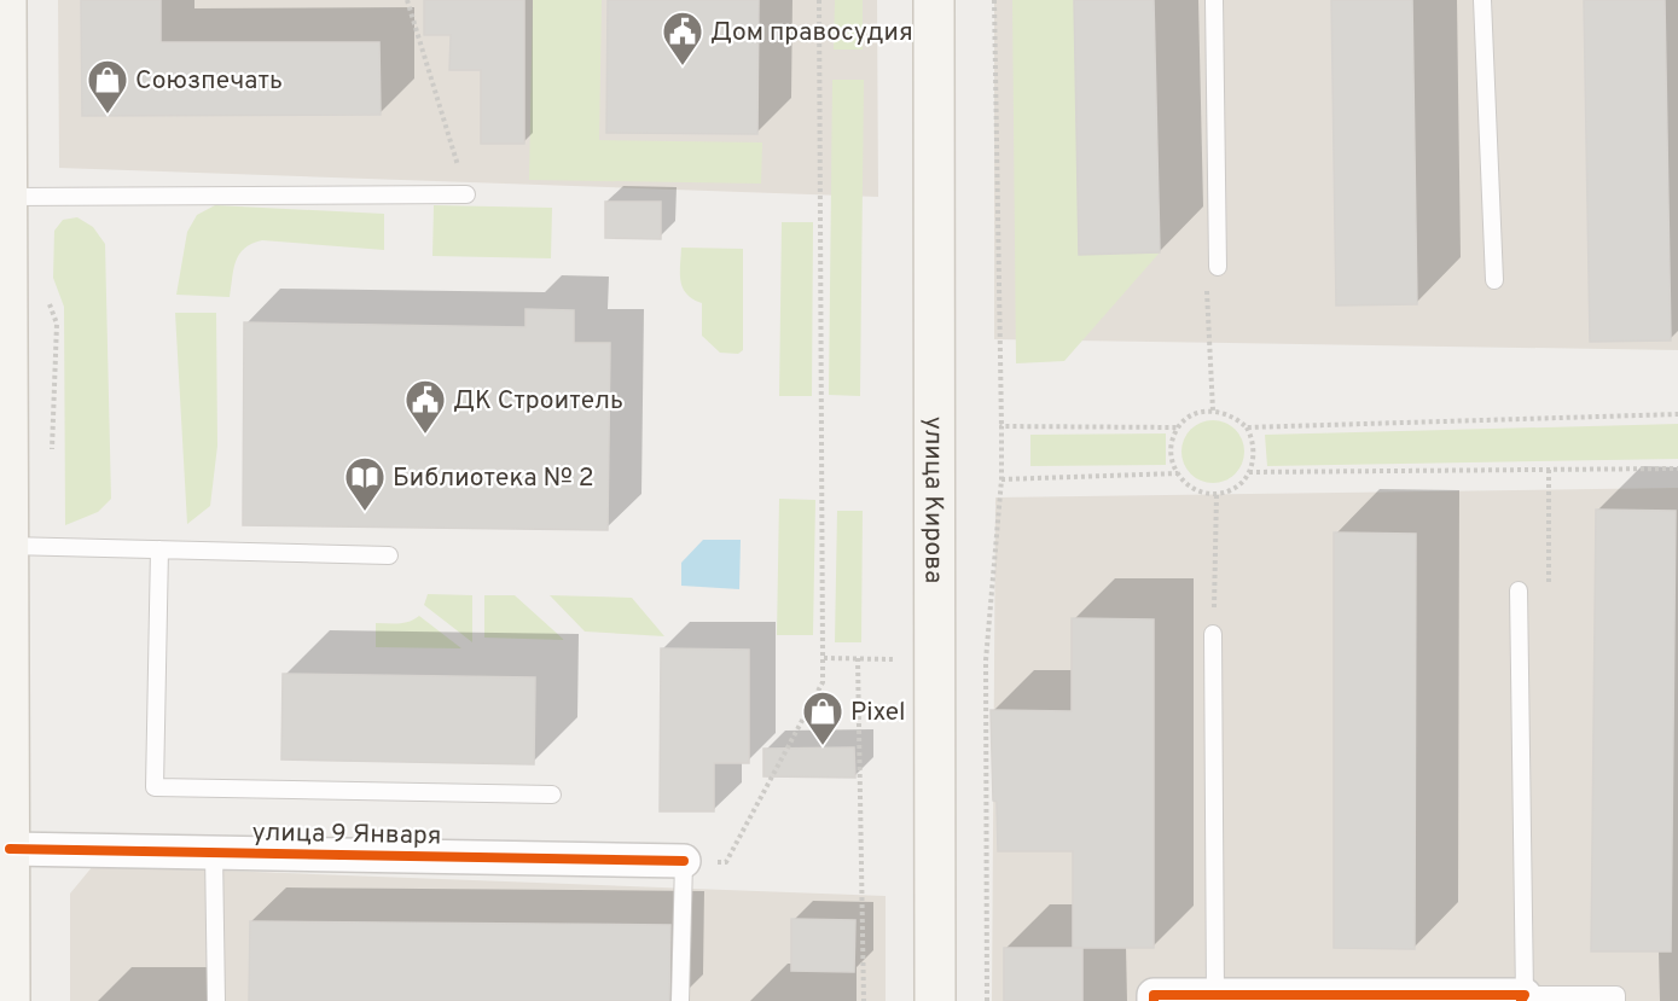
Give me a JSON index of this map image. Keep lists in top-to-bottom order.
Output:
{
  "streets": {
    "main road": ["улица Кирова"],
    "street": ["улица 9 Января"]
  },
  "places": {
    "public building": ["Дом правосудия", "ДК Строитель"],
    "shop": ["Союзпечать", "Pixel"],
    "library": ["Библиотека № 2"]
  }
}
